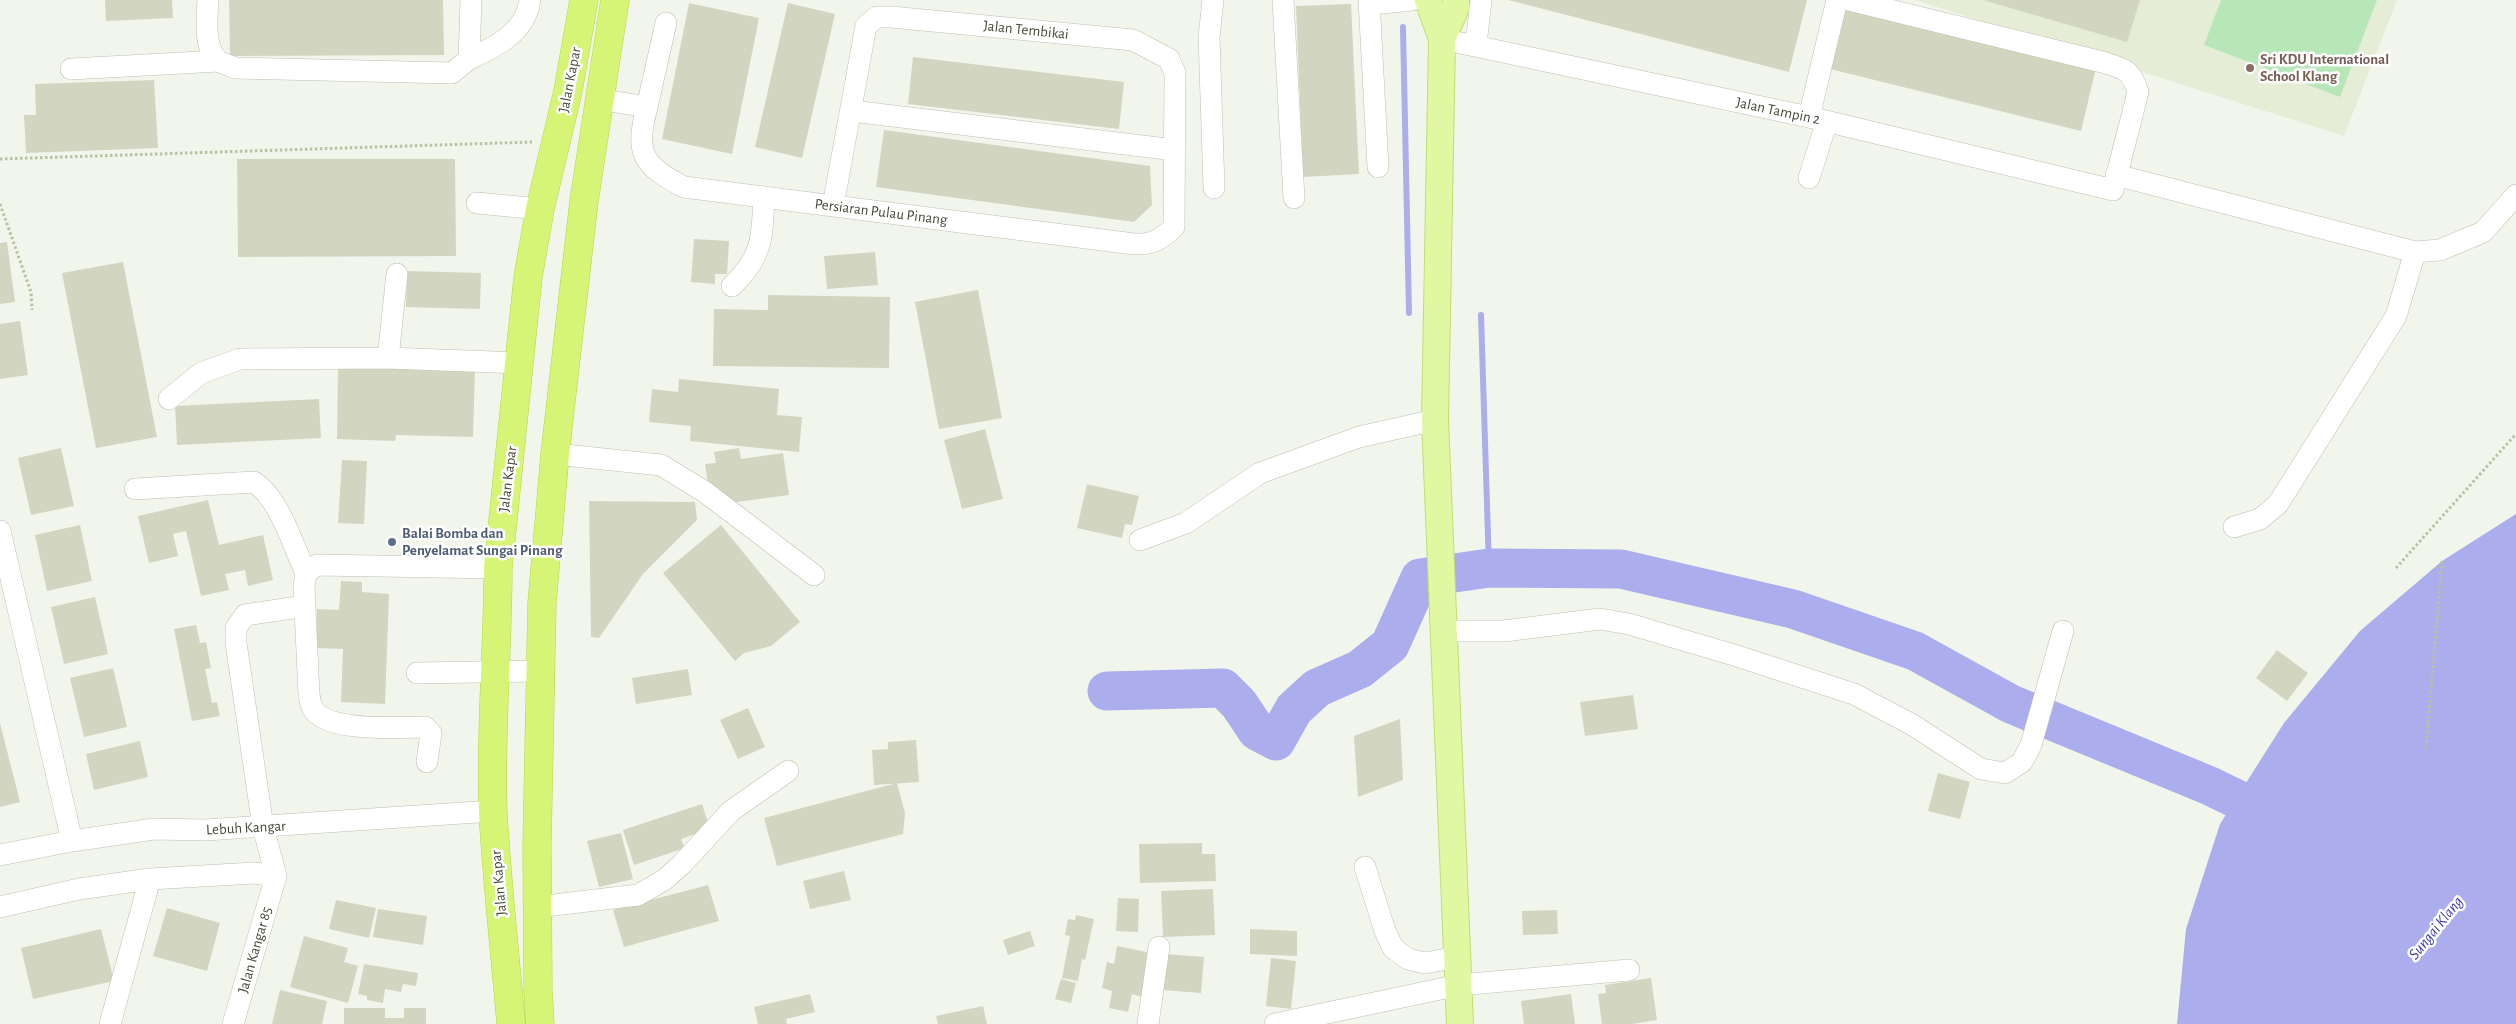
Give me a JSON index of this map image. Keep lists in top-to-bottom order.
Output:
{
  "streets": {
    "highway": ["Jalan Kapar"],
    "street": [
      "Jalan Tembikai",
      "Jalan Tampin 2",
      "Persiaran Pulau Pinang",
      "Lebuh Kangar",
      "Jalan Kangar 85"
    ]
  },
  "crossings": [
    ["Jalan Tembikai", "Persiaran Pulau Pinang"],
    ["Jalan Kapar", "Lebuh Kangar"]
  ],
  "water": ["Sungai Klang"],
  "places": ["Sri KDU International School Klang", "Balai Bomba dan Penyelamat Sungai Pinang"]
}
